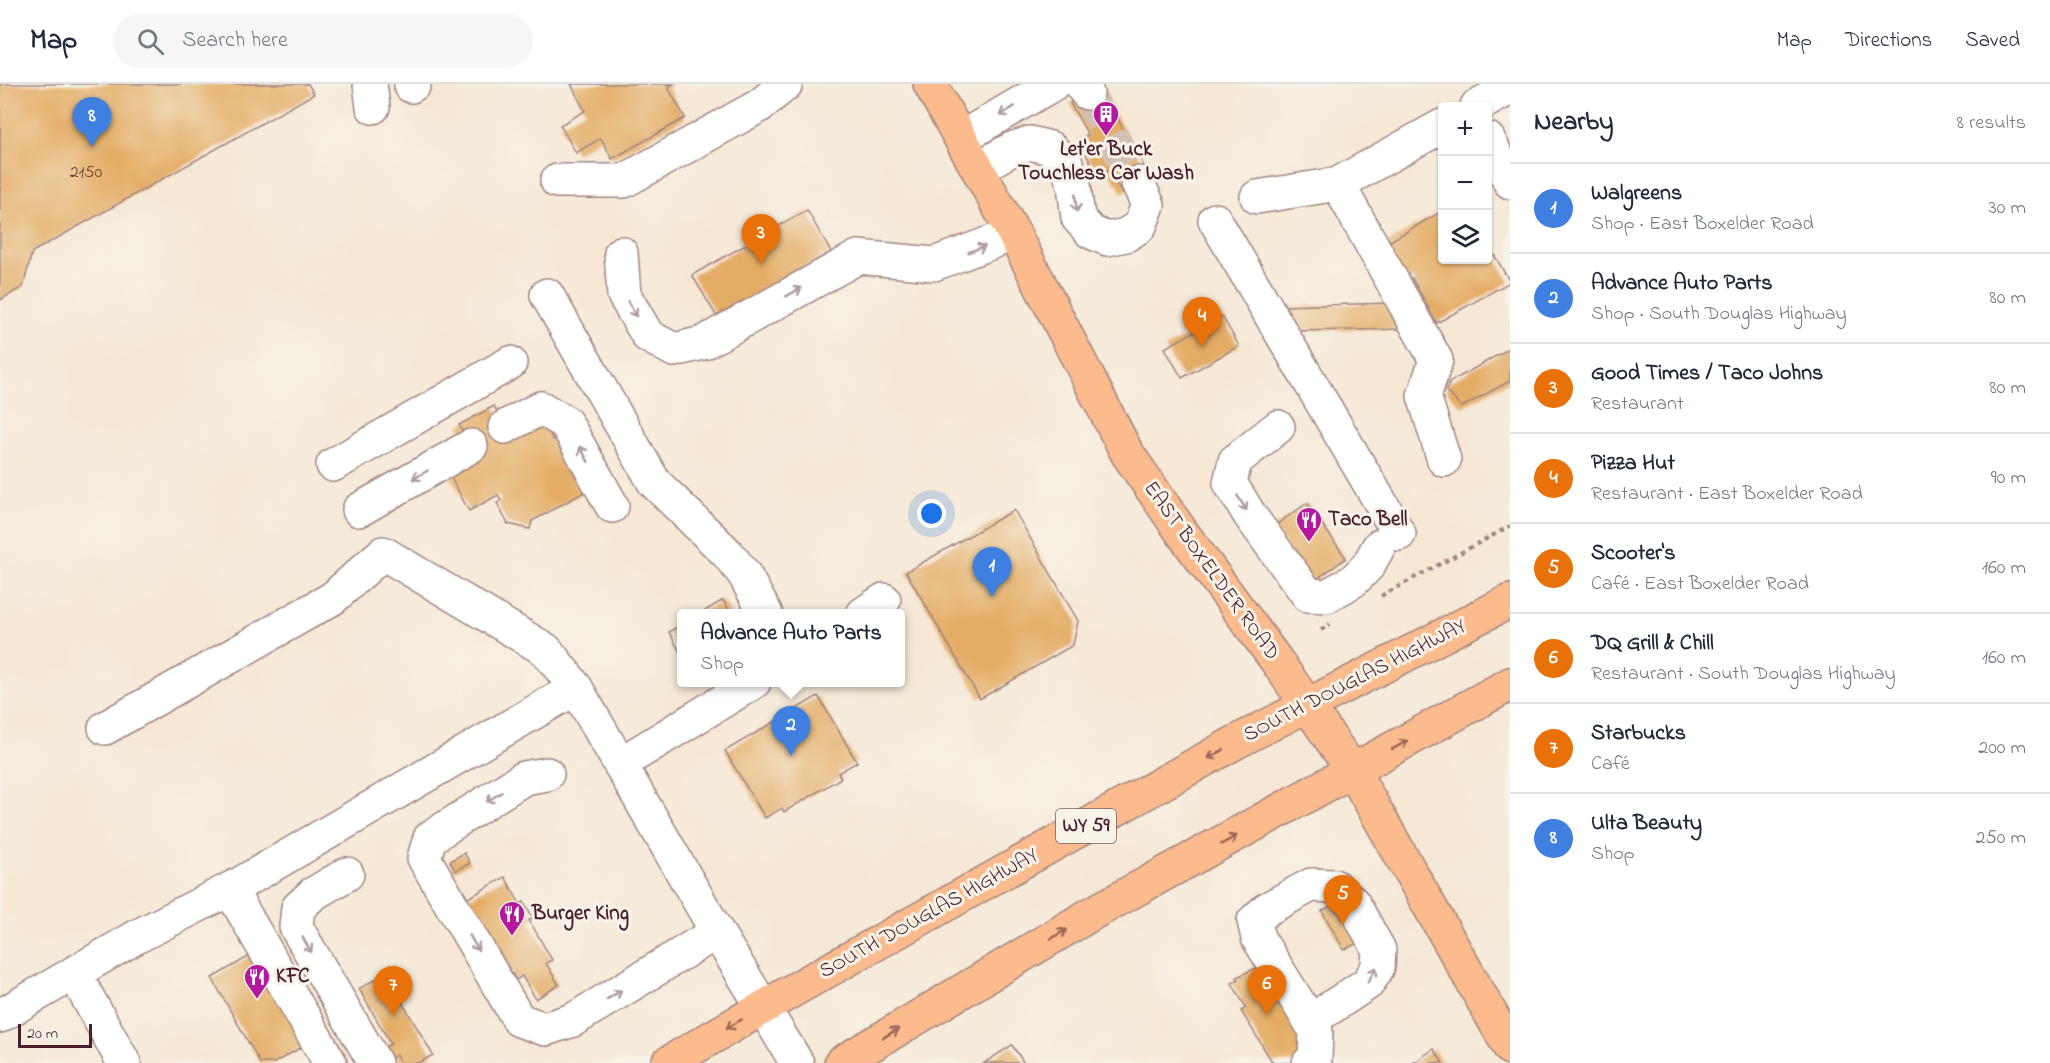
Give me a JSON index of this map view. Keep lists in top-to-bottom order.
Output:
{
  "streets": {
    "main road": ["EAST BOXELDER ROAD", "SOUTH DOUGLAS HIGHWAY", "WY 59"]
  },
  "crossings": [
    ["EAST BOXELDER ROAD", "SOUTH DOUGLAS HIGHWAY"]
  ],
  "places": {
    "building": ["Let'er Buck Touchless Car Wash"],
    "restaurant": ["Taco Bell", "Burger King", "KFC"]
  },
  "house_numbers": ["2150"],
  "scale_bar": "20 m",
  "page": {
    "header": "Map",
    "search": "Search here",
    "nav": ["Map", "Directions", "Saved"],
    "heading": ["Nearby", "8 results"],
    "pins": [
      "8",
      "3",
      "4",
      "1",
      "2",
      "5",
      "6",
      "7"
    ],
    "map_buttons": ["+", "−"],
    "list": [
      {
        "mark": "1",
        "name": "Walgreens",
        "note": "Shop · East Boxelder Road",
        "value": "30 m"
      },
      {
        "mark": "2",
        "name": "Advance Auto Parts",
        "note": "Shop · South Douglas Highway",
        "value": "80 m"
      },
      {
        "mark": "3",
        "name": "Good Times / Taco Johns",
        "note": "Restaurant",
        "value": "80 m"
      },
      {
        "mark": "4",
        "name": "Pizza Hut",
        "note": "Restaurant · East Boxelder Road",
        "value": "90 m"
      },
      {
        "mark": "5",
        "name": "Scooter's",
        "note": "Café · East Boxelder Road",
        "value": "160 m"
      },
      {
        "mark": "6",
        "name": "DQ Grill & Chill",
        "note": "Restaurant · South Douglas Highway",
        "value": "160 m"
      },
      {
        "mark": "7",
        "name": "Starbucks",
        "note": "Café",
        "value": "200 m"
      },
      {
        "mark": "8",
        "name": "Ulta Beauty",
        "note": "Shop",
        "value": "250 m"
      }
    ],
    "popup": ["Advance Auto Parts", "Shop"],
    "scale": "20 m"
  }
}
